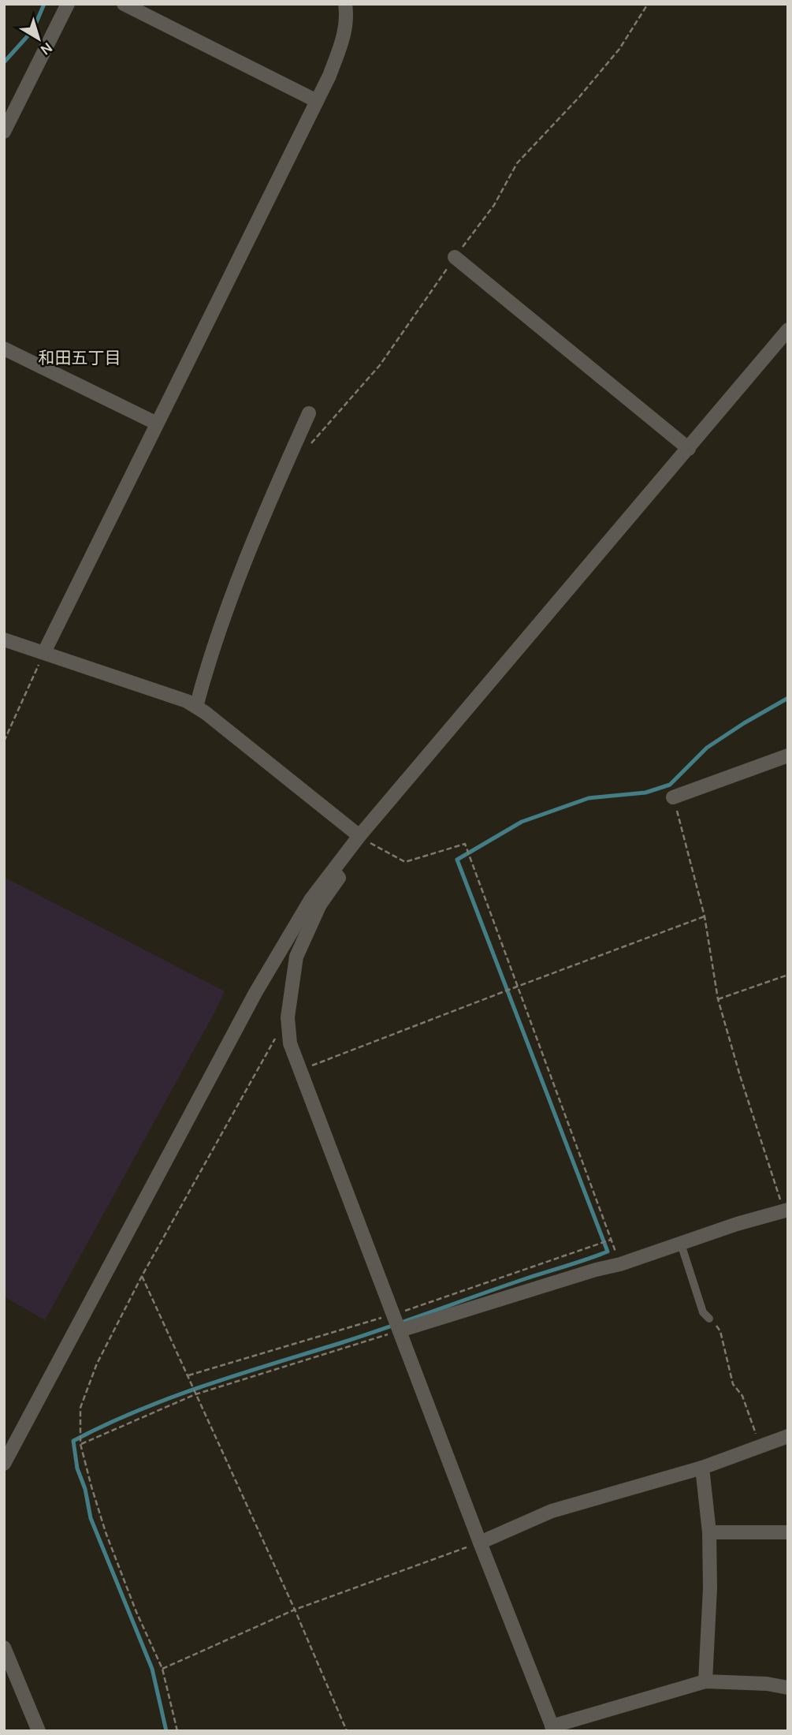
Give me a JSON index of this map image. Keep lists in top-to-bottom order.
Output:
{
  "districts": ["和田五丁目"],
  "north": "bottom right"
}
